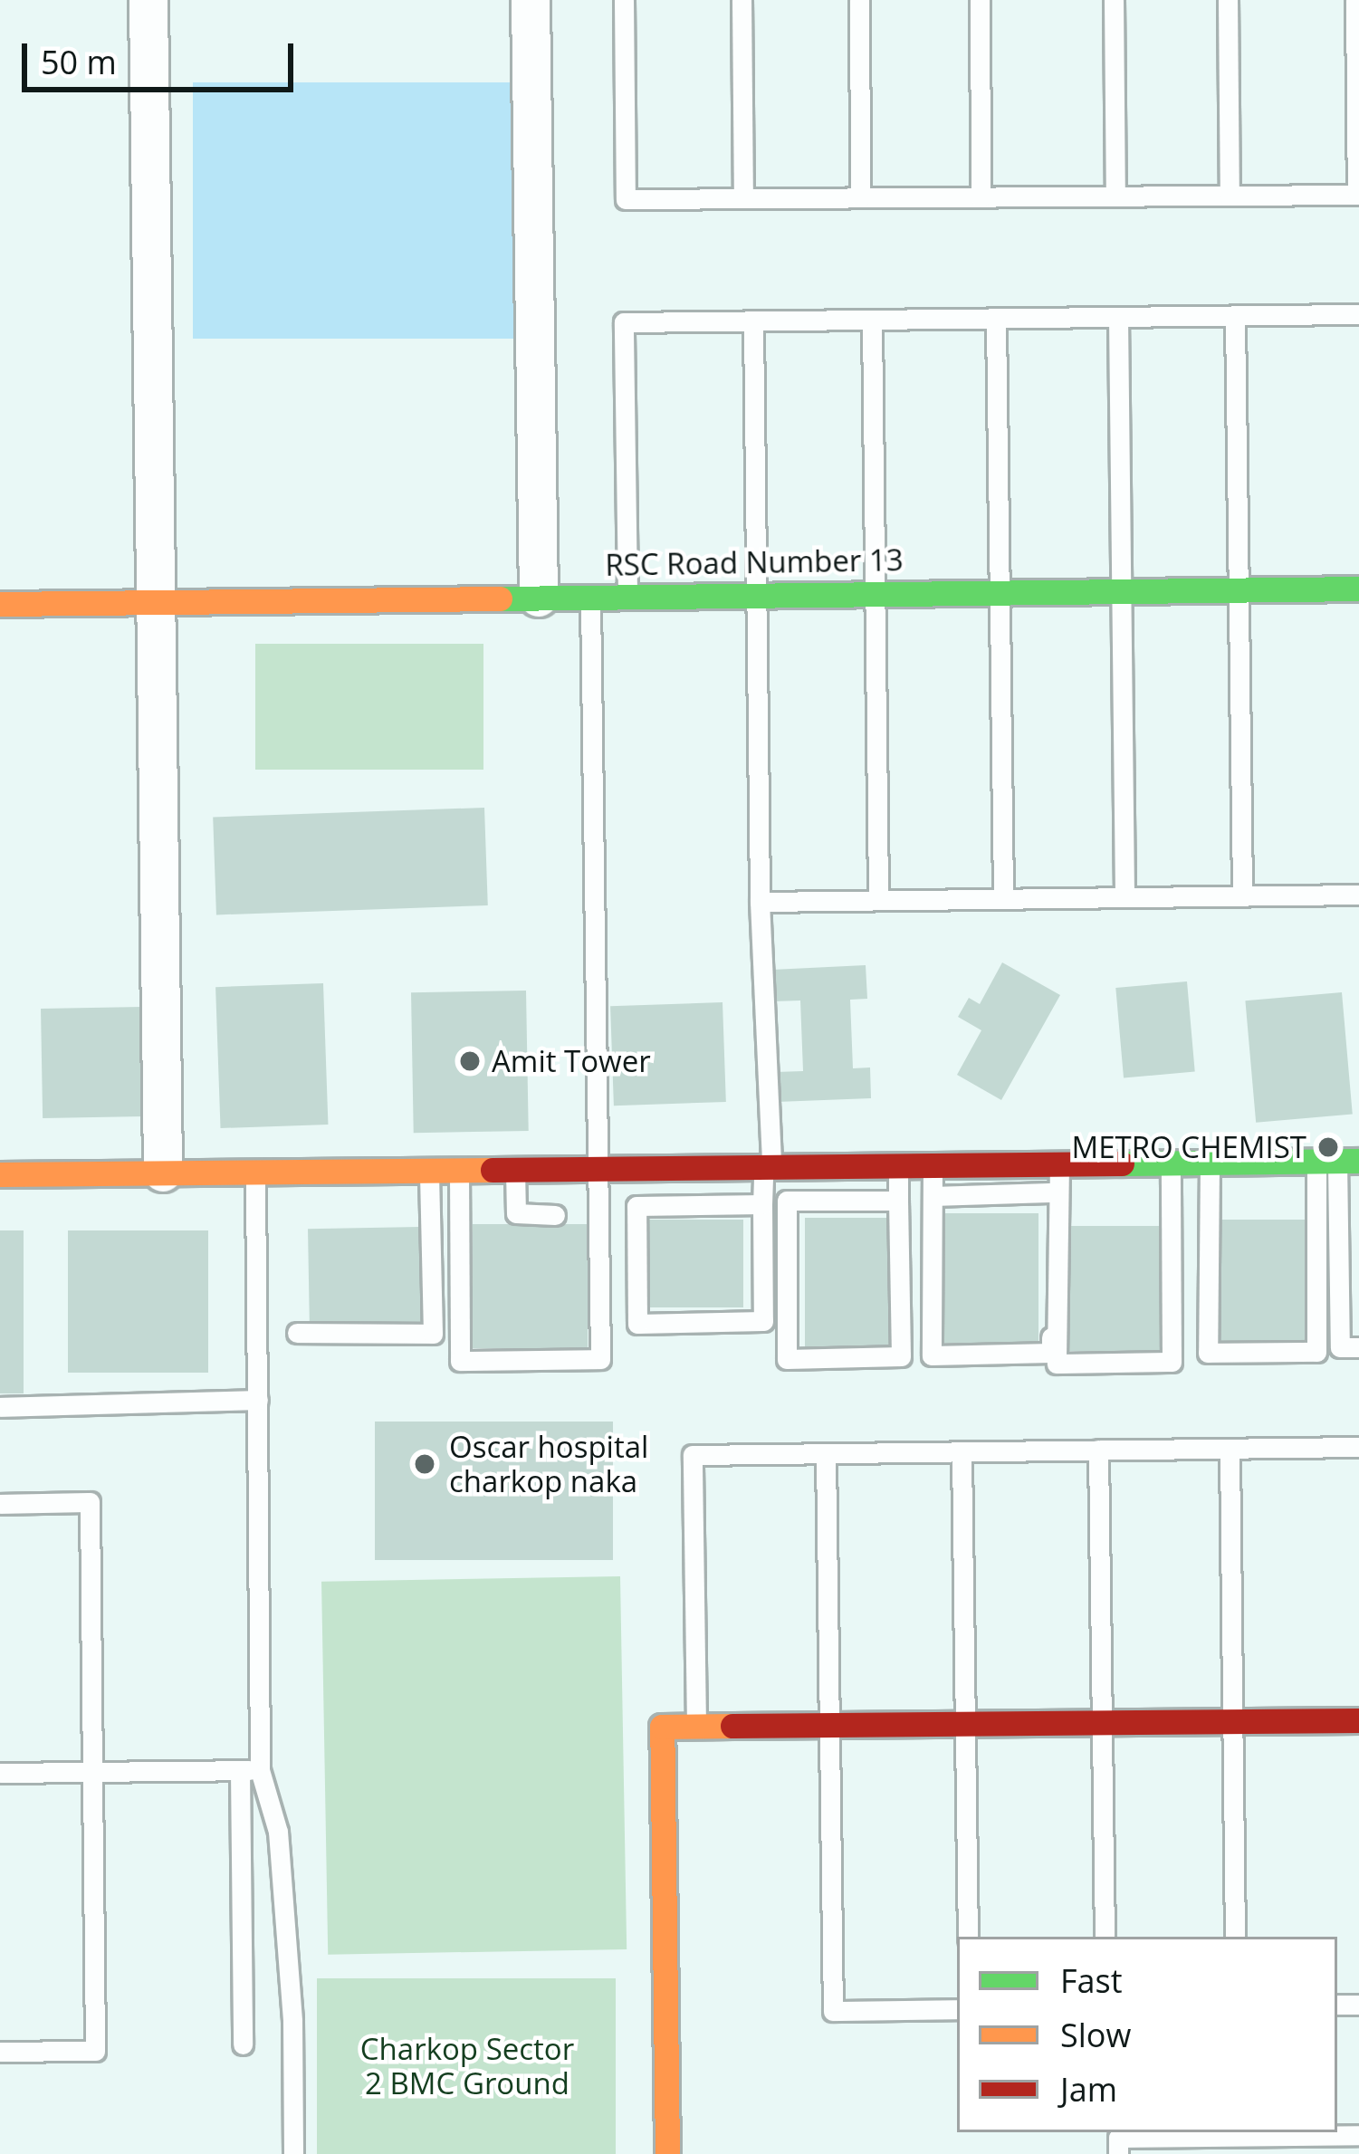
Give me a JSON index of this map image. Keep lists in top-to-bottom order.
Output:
{
  "streets": {
    "street": ["RSC Road Number 13"]
  },
  "parks": ["Charkop Sector 2 BMC Ground"],
  "places": ["Amit Tower", "METRO CHEMIST", "Oscar hospital charkop naka"],
  "legend": ["Fast", "Slow", "Jam"],
  "scale_bar": "50 m"
}
